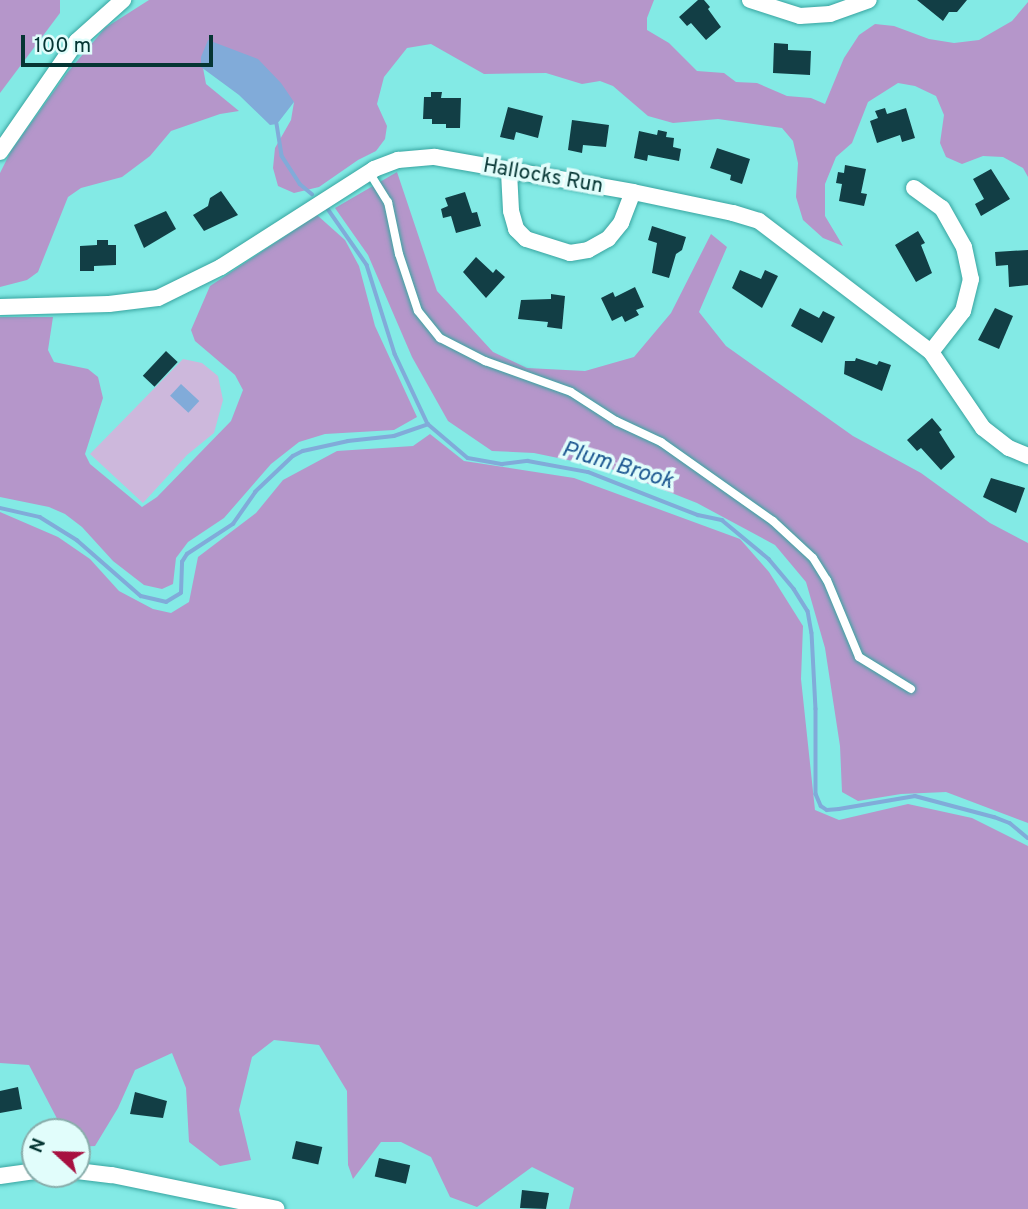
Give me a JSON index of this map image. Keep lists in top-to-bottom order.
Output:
{
  "streets": {
    "street": ["Hallocks Run"]
  },
  "water": ["Plum Brook"],
  "scale_bar": "100 m",
  "north": "left"
}
